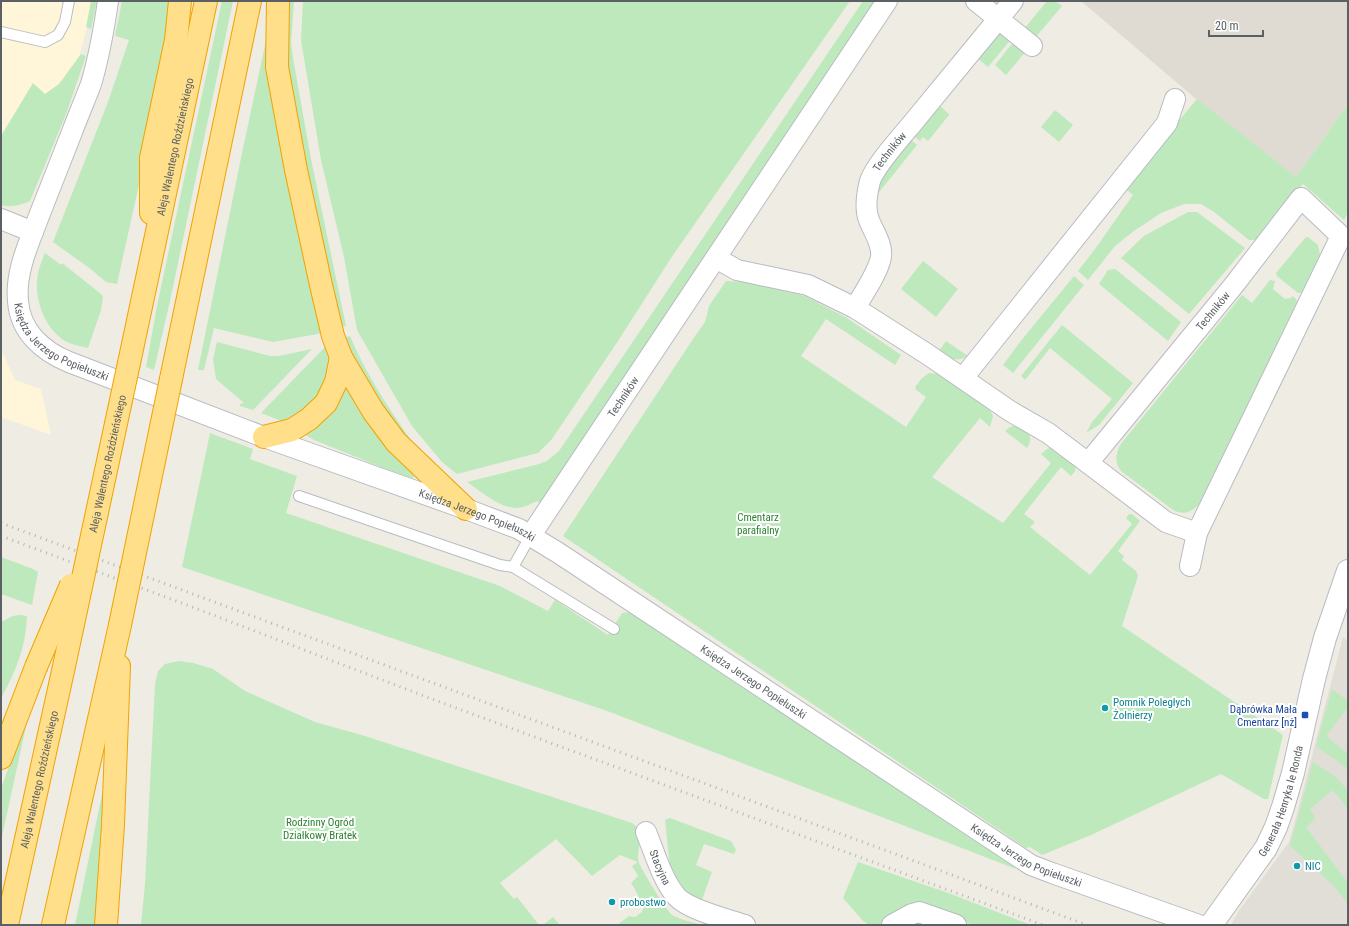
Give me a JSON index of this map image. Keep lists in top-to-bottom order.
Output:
{
  "streets": {
    "highway": ["Aleja Walentego Roździeńskiego"],
    "street": [
      "Techników",
      "Księdza Jerzego Popiełuszki",
      "Generała Henryka le Ronda",
      "Stacyjna"
    ]
  },
  "crossings": [
    ["Techników", "Księdza Jerzego Popiełuszki"]
  ],
  "parks": ["Cmentarz parafialny", "Rodzinny Ogród Działkowy Bratek"],
  "places": {
    "other": ["Pomnik Poległych Żołnierzy", "NIC", "probostwo"],
    "transit": ["Dąbrówka Mała Cmentarz [nż]"]
  },
  "scale_bar": "20 m"
}
